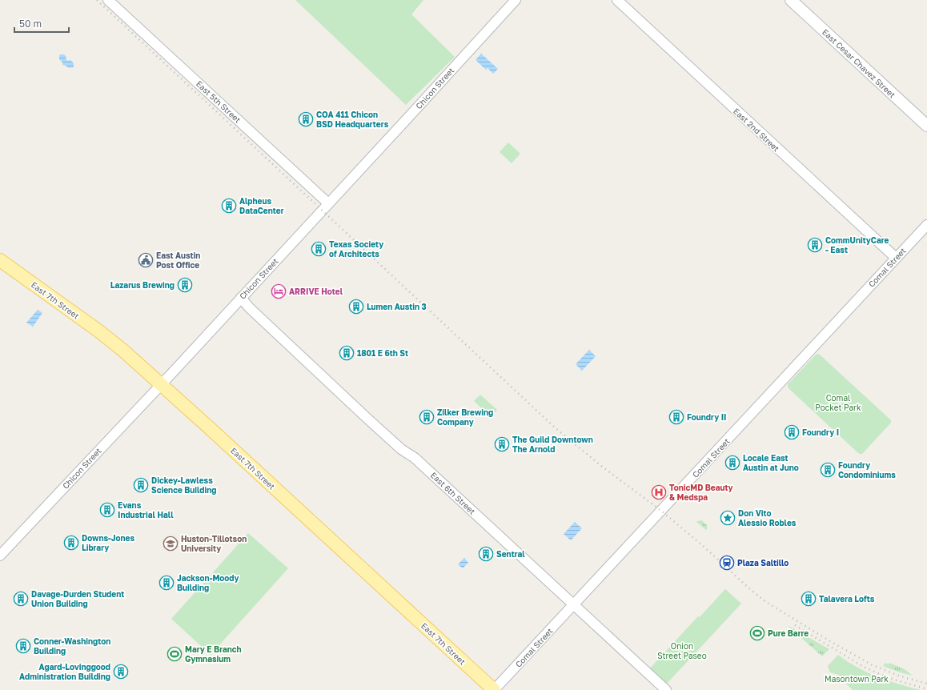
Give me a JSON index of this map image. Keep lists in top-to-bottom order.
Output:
{
  "streets": {
    "main road": ["East Cesar Chavez Street", "East 7th Street"],
    "street": [
      "Chicon Street",
      "East 5th Street",
      "East 2nd Street",
      "Comal Street",
      "East 6th Street"
    ]
  },
  "crossings": [
    ["Chicon Street", "East 5th Street"],
    ["Chicon Street", "East 7th Street"],
    ["Chicon Street", "East 6th Street"],
    ["East 2nd Street", "Comal Street"],
    ["Comal Street", "East 7th Street"],
    ["Comal Street", "East 6th Street"]
  ],
  "parks": ["Comal Pocket Park", "Onion Street Paseo", "Masontown Park"],
  "places": {
    "building": [
      "COA 411 Chicon BSD Headquarters",
      "Alpheus DataCenter",
      "CommUnityCare - East",
      "Texas Society of Architects",
      "Lazarus Brewing",
      "Lumen Austin 3",
      "1801 E 6th St",
      "Zilker Brewing Company",
      "Foundry II",
      "Foundry I",
      "The Guild Downtown The Arnold",
      "Locale East Austin at Juno",
      "Foundry Condominiums",
      "Dickey-Lawless Science Building",
      "Evans Industrial Hall",
      "Downs-Jones Library",
      "Sentral",
      "Jackson-Moody Building",
      "Davage-Durden Student Union Building",
      "Talavera Lofts",
      "Conner-Washington Building",
      "Agard-Lovinggood Administration Building"
    ],
    "public building": ["East Austin Post Office"],
    "hotel": ["ARRIVE Hotel"],
    "hospital": ["TonicMD Beauty & Medspa"],
    "place": ["Don Vito Alessio Robles"],
    "school or university": ["Huston-Tillotson University"],
    "station": ["Plaza Saltillo"],
    "sports": ["Pure Barre", "Mary E Branch Gymnasium"]
  },
  "scale_bar": "50 m"
}
